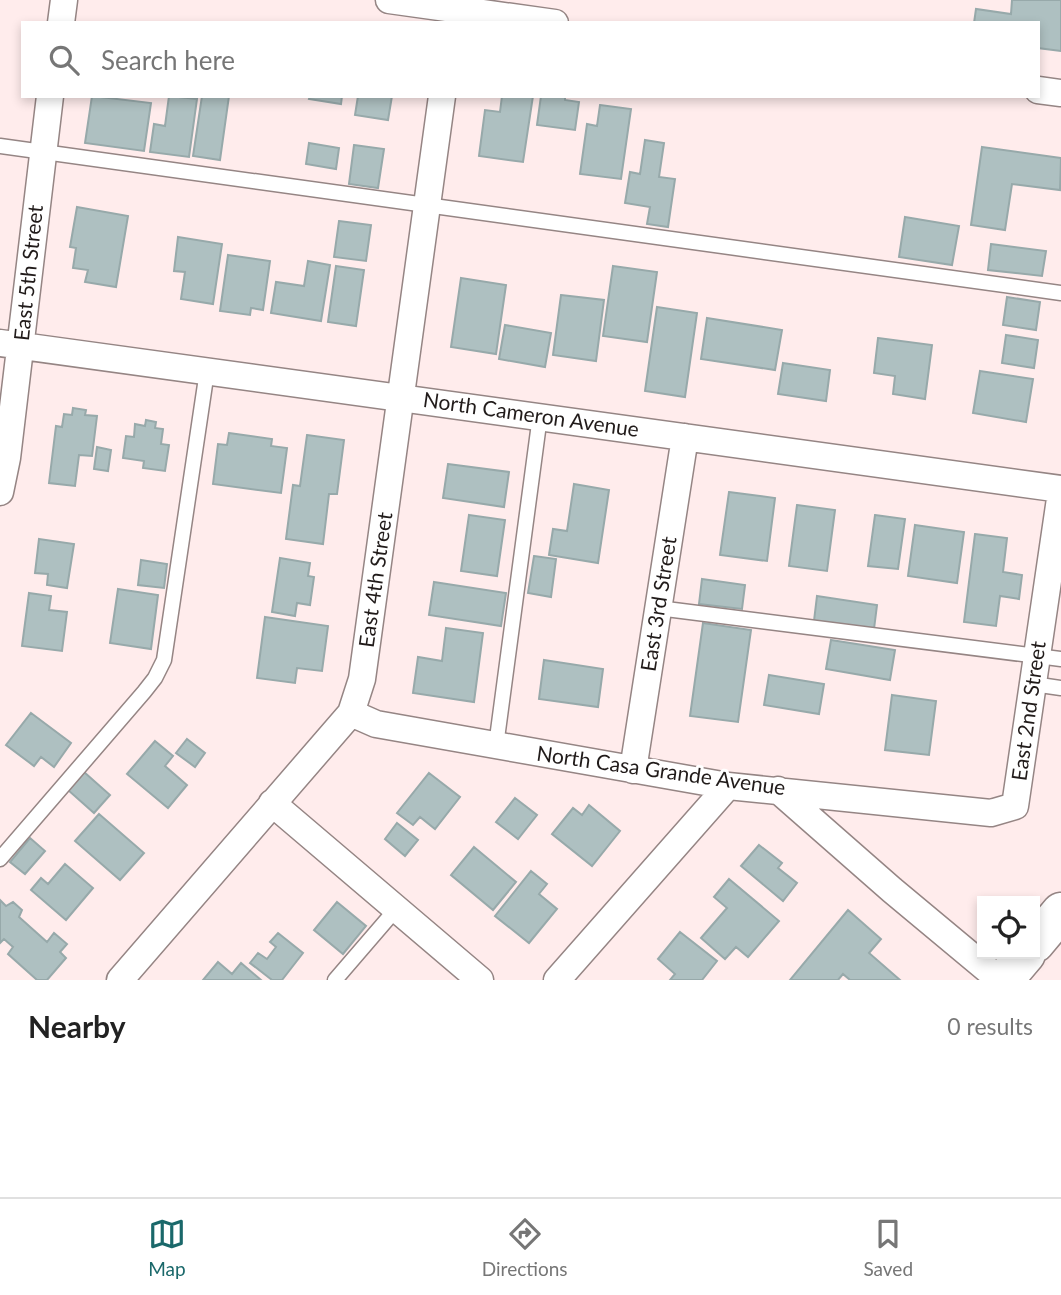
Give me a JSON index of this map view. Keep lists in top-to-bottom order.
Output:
{
  "streets": {
    "street": [
      "East 5th Street",
      "North Cameron Avenue",
      "East 4th Street",
      "East 3rd Street",
      "East 2nd Street",
      "North Casa Grande Avenue"
    ]
  },
  "crossings": [
    ["East 5th Street", "North Cameron Avenue"],
    ["North Cameron Avenue", "East 4th Street"],
    ["North Cameron Avenue", "East 3rd Street"],
    ["North Cameron Avenue", "East 2nd Street"],
    ["East 4th Street", "North Casa Grande Avenue"],
    ["East 3rd Street", "North Casa Grande Avenue"],
    ["East 2nd Street", "North Casa Grande Avenue"]
  ],
  "page": {
    "search": "Search here",
    "heading": ["Nearby", "0 results"],
    "nav": ["Map", "Directions", "Saved"]
  }
}
